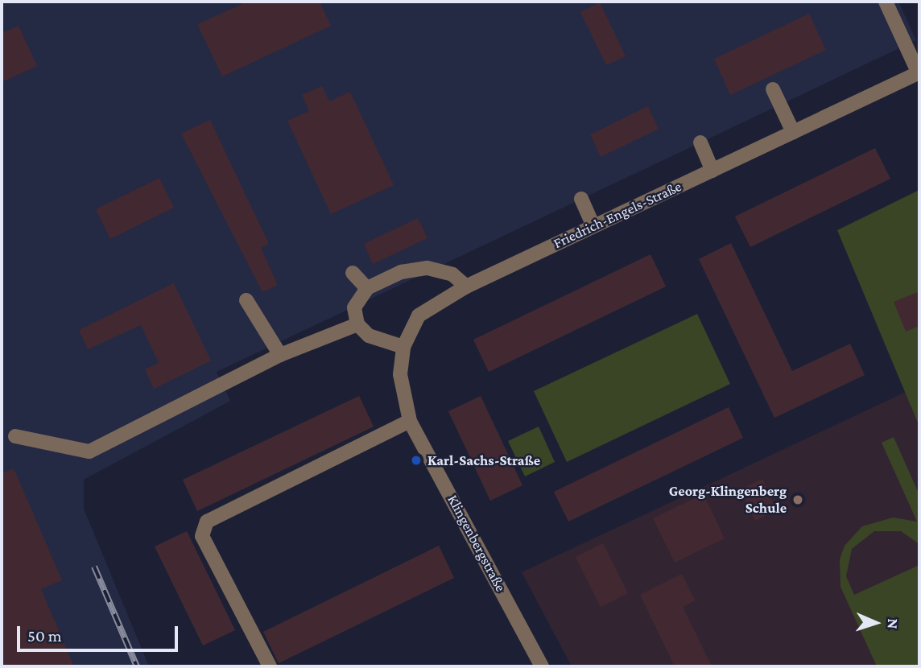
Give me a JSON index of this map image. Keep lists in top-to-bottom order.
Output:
{
  "streets": {
    "street": ["Friedrich-Engels-Straße", "Klingenbergstraße"]
  },
  "crossings": [
    ["Friedrich-Engels-Straße", "Klingenbergstraße"]
  ],
  "places": ["Karl-Sachs-Straße", "Georg-Klingenberg Schule"],
  "scale_bar": "50 m",
  "north": "right"
}
